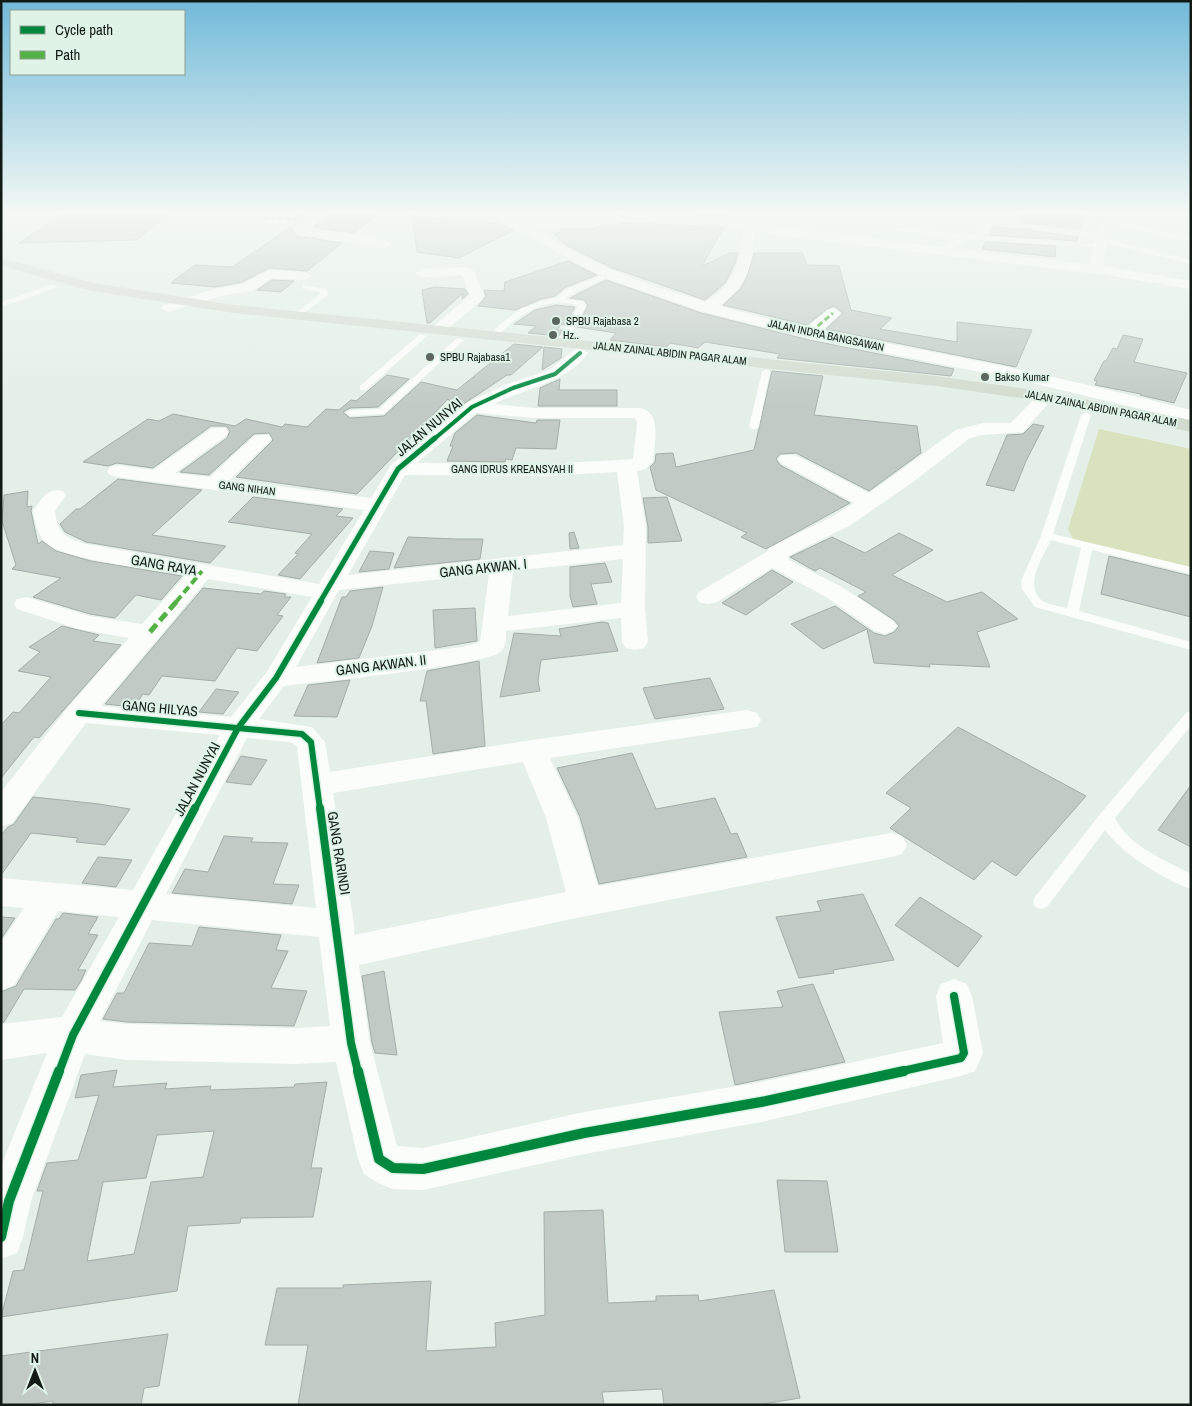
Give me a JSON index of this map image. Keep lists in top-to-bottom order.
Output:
{
  "streets": {
    "highway": ["JALAN ZAINAL ABIDIN PAGAR ALAM"],
    "street": [
      "JALAN INDRA BANGSAWAN",
      "JALAN NUNYAI",
      "GANG IDRUS KREANSYAH II",
      "GANG NIHAN",
      "GANG RAYA",
      "GANG AKWAN. I",
      "GANG AKWAN. II",
      "GANG HILYAS",
      "GANG RARINDI"
    ]
  },
  "crossings": [
    ["JALAN ZAINAL ABIDIN PAGAR ALAM", "JALAN NUNYAI"],
    ["JALAN NUNYAI", "GANG IDRUS KREANSYAH II"],
    ["JALAN NUNYAI", "GANG NIHAN"],
    ["JALAN NUNYAI", "GANG RAYA"],
    ["JALAN NUNYAI", "GANG AKWAN. I"],
    ["JALAN NUNYAI", "GANG AKWAN. II"],
    ["JALAN NUNYAI", "GANG HILYAS"],
    ["JALAN NUNYAI", "GANG RARINDI"],
    ["GANG RAYA", "GANG AKWAN. I"],
    ["GANG HILYAS", "GANG RARINDI"]
  ],
  "places": [
    "SPBU Rajabasa 2",
    "Hz..",
    "SPBU Rajabasa1",
    "Bakso Kumar"
  ],
  "legend": ["Cycle path", "Path"],
  "north": "top"
}
